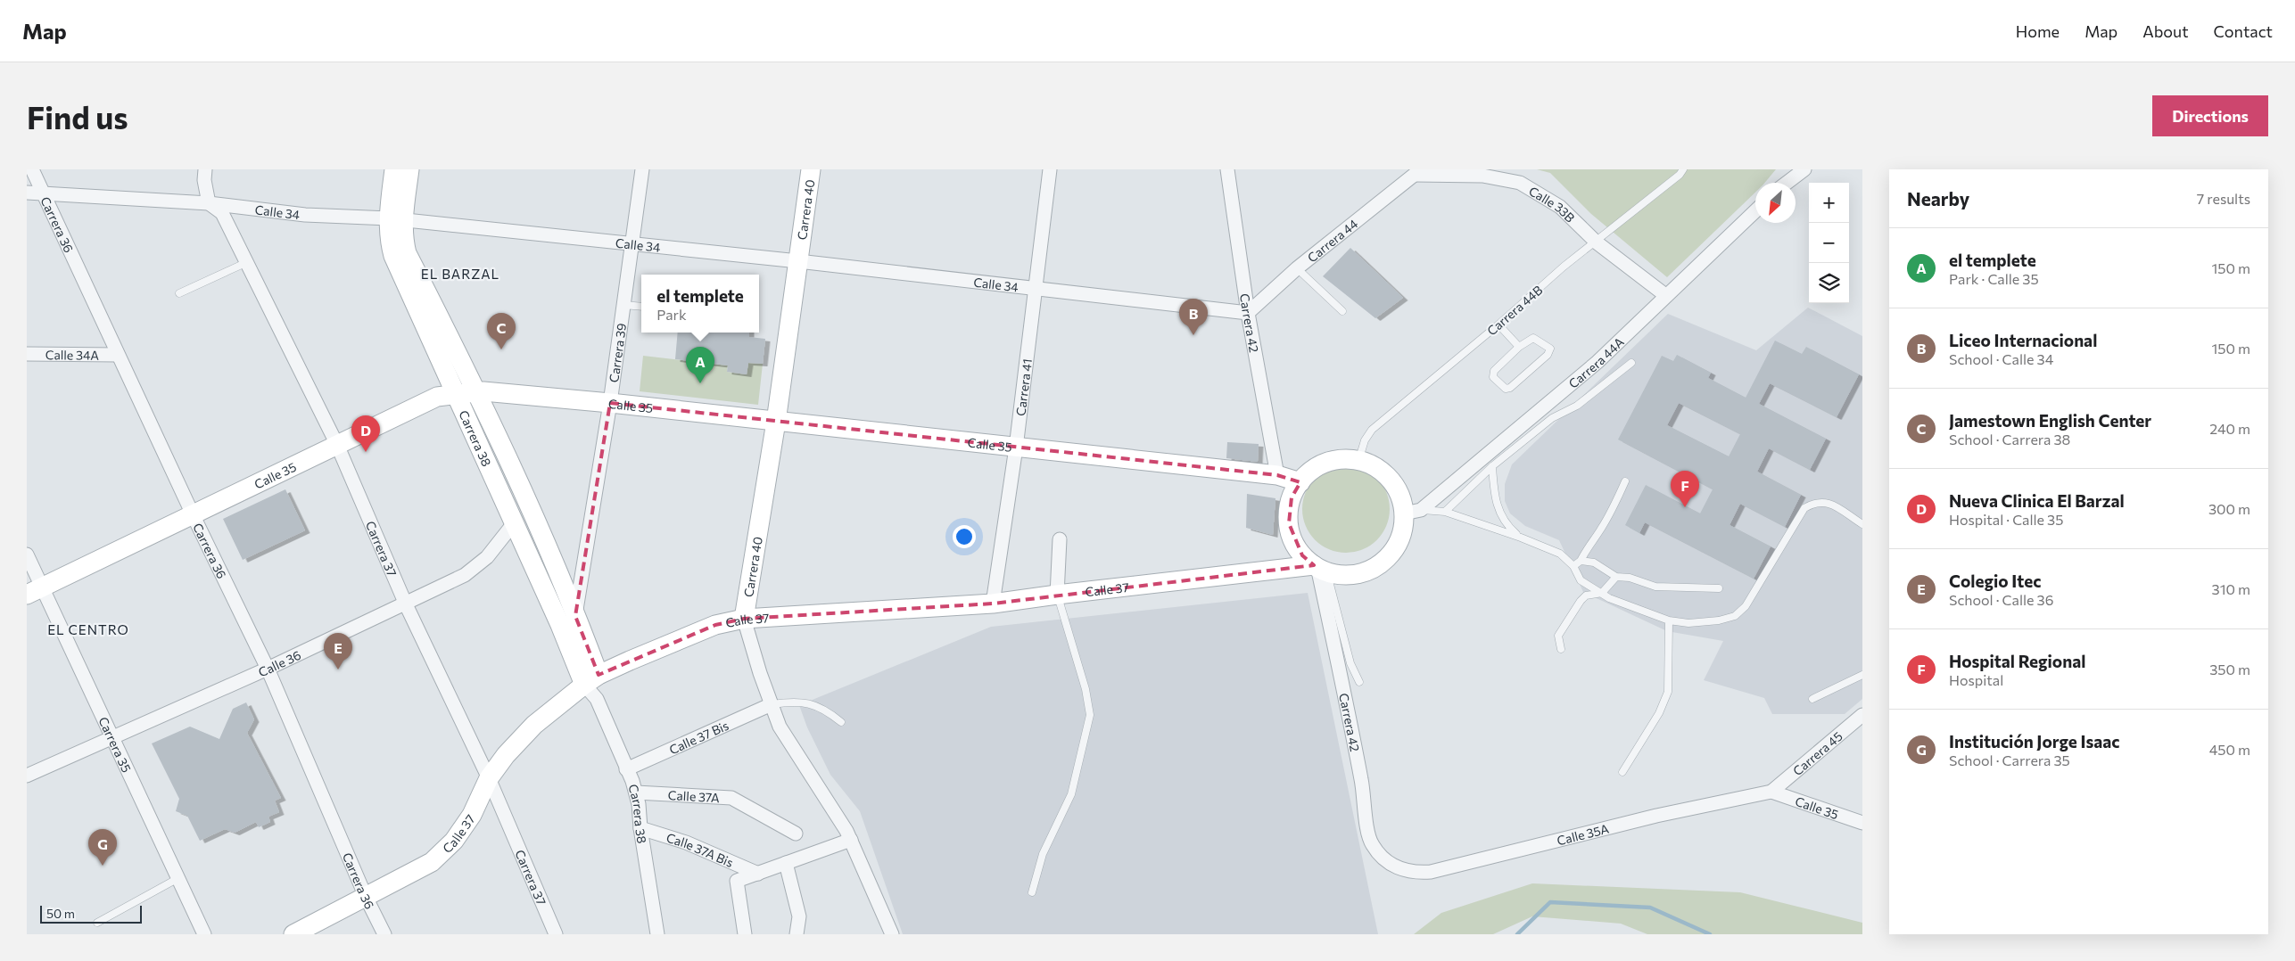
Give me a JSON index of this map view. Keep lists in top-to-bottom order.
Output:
{
  "streets": {
    "street": [
      "Calle 33B",
      "Carrera 40",
      "Calle 34",
      "Carrera 36",
      "Carrera 44",
      "Carrera 42",
      "Carrera 39",
      "Calle 34A",
      "Carrera 44A",
      "Carrera 41",
      "Calle 35",
      "Carrera 38",
      "Carrera 37",
      "Calle 37",
      "Calle 36",
      "Calle 37 Bis",
      "Carrera 35",
      "Carrera 45",
      "Calle 37A",
      "Calle 35A",
      "Calle 37A Bis"
    ],
    "lane": ["Carrera 44B"]
  },
  "crossings": [
    ["Calle 33B", "Carrera 44"],
    ["Calle 33B", "Carrera 44B"],
    ["Calle 33B", "Carrera 44A"],
    ["Carrera 40", "Calle 34"],
    ["Carrera 40", "Calle 35"],
    ["Carrera 40", "Calle 37"],
    ["Carrera 40", "Calle 37 Bis"],
    ["Carrera 40", "Calle 37A Bis"],
    ["Calle 34", "Carrera 36"],
    ["Calle 34", "Carrera 44"],
    ["Calle 34", "Carrera 42"],
    ["Calle 34", "Carrera 39"],
    ["Calle 34", "Carrera 41"],
    ["Calle 34", "Carrera 38"],
    ["Calle 34", "Carrera 37"],
    ["Carrera 36", "Calle 34A"],
    ["Carrera 36", "Calle 35"],
    ["Carrera 36", "Calle 37"],
    ["Carrera 36", "Calle 36"],
    ["Carrera 44", "Carrera 42"],
    ["Carrera 44B", "Carrera 42"],
    ["Carrera 44B", "Carrera 44A"],
    ["Carrera 44B", "Calle 35"],
    ["Carrera 44B", "Calle 37"],
    ["Carrera 42", "Carrera 44A"],
    ["Carrera 42", "Calle 35"],
    ["Carrera 42", "Calle 37"],
    ["Carrera 42", "Calle 35A"],
    ["Carrera 39", "Calle 35"],
    ["Carrera 39", "Carrera 38"],
    ["Carrera 44A", "Calle 35"],
    ["Carrera 44A", "Calle 37"],
    ["Carrera 41", "Calle 35"],
    ["Carrera 41", "Calle 37"],
    ["Calle 35", "Carrera 38"],
    ["Calle 35", "Carrera 37"],
    ["Calle 35", "Calle 37"],
    ["Calle 35", "Carrera 35"],
    ["Calle 35", "Carrera 45"],
    ["Calle 35", "Calle 35A"],
    ["Carrera 38", "Calle 37"],
    ["Carrera 38", "Calle 36"],
    ["Carrera 38", "Calle 37 Bis"],
    ["Carrera 38", "Calle 37A"],
    ["Carrera 38", "Calle 37A Bis"],
    ["Carrera 37", "Calle 37"],
    ["Carrera 37", "Calle 36"],
    ["Calle 36", "Carrera 35"],
    ["Carrera 45", "Calle 35A"]
  ],
  "districts": ["EL BARZAL", "EL CENTRO"],
  "scale_bar": "50 m",
  "north": "bottom left",
  "page": {
    "header": "Map",
    "nav": [
      "Home",
      "Map",
      "About",
      "Contact"
    ],
    "buttons": "Directions",
    "title": "Find us",
    "heading": ["Nearby", "7 results"],
    "map_buttons": ["+", "−"],
    "list": [
      {
        "mark": "A",
        "name": "el templete",
        "note": "Park · Calle 35",
        "value": "150 m"
      },
      {
        "mark": "B",
        "name": "Liceo Internacional",
        "note": "School · Calle 34",
        "value": "150 m"
      },
      {
        "mark": "C",
        "name": "Jamestown English Center",
        "note": "School · Carrera 38",
        "value": "240 m"
      },
      {
        "mark": "D",
        "name": "Nueva Clinica El Barzal",
        "note": "Hospital · Calle 35",
        "value": "300 m"
      },
      {
        "mark": "E",
        "name": "Colegio Itec",
        "note": "School · Calle 36",
        "value": "310 m"
      },
      {
        "mark": "F",
        "name": "Hospital Regional",
        "note": "Hospital",
        "value": "350 m"
      },
      {
        "mark": "G",
        "name": "Institución Jorge Isaac",
        "note": "School · Carrera 35",
        "value": "450 m"
      }
    ],
    "popup": ["el templete", "Park"],
    "pins": [
      "B",
      "C",
      "A",
      "D",
      "F",
      "E",
      "G"
    ],
    "scale": "50 m"
  }
}
